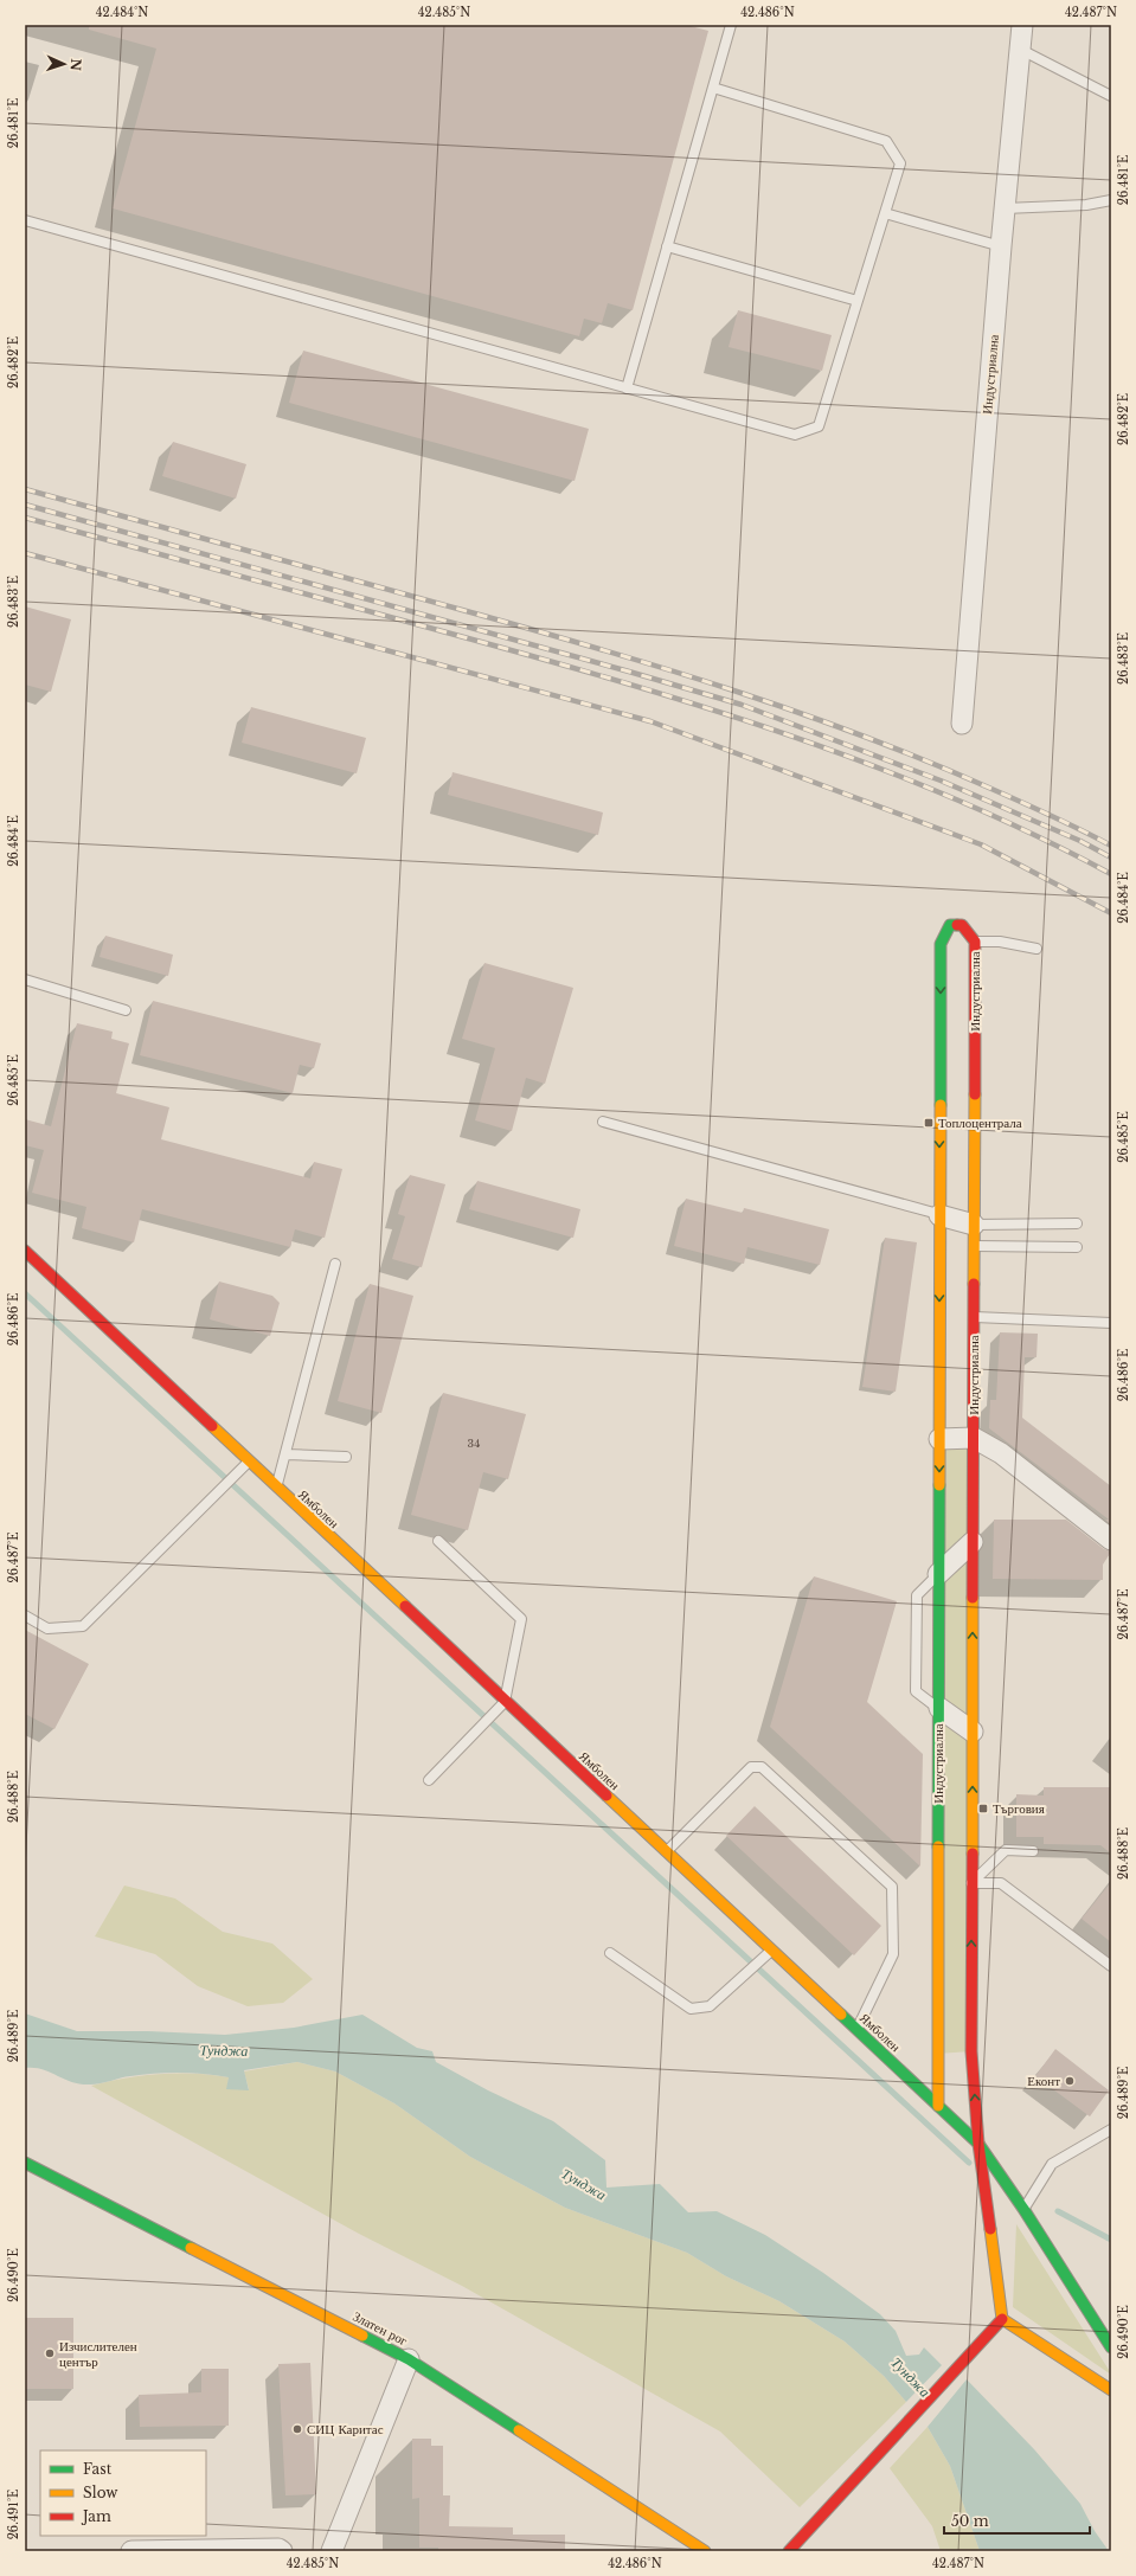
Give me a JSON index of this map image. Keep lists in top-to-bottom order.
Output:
{
  "streets": {
    "street": ["Индустриална", "Ямболен", "Златен рог"]
  },
  "crossings": [
    ["Индустриална", "Ямболен"]
  ],
  "water": ["Тунджа"],
  "places": {
    "transit": ["Топлоцентрала", "Търговия"],
    "other": ["Еконт", "Изчислителен център", "СИЦ Каритас"]
  },
  "house_numbers": ["34"],
  "legend": ["Fast", "Slow", "Jam"],
  "scale_bar": "50 m",
  "north": "right",
  "coordinates": [
    "42.484°N",
    "42.485°N",
    "42.486°N",
    "42.487°N",
    "26.481°E",
    "26.482°E",
    "26.483°E",
    "26.484°E",
    "26.485°E",
    "26.486°E",
    "26.487°E",
    "26.488°E",
    "26.489°E",
    "26.490°E",
    "26.491°E"
  ]
}
